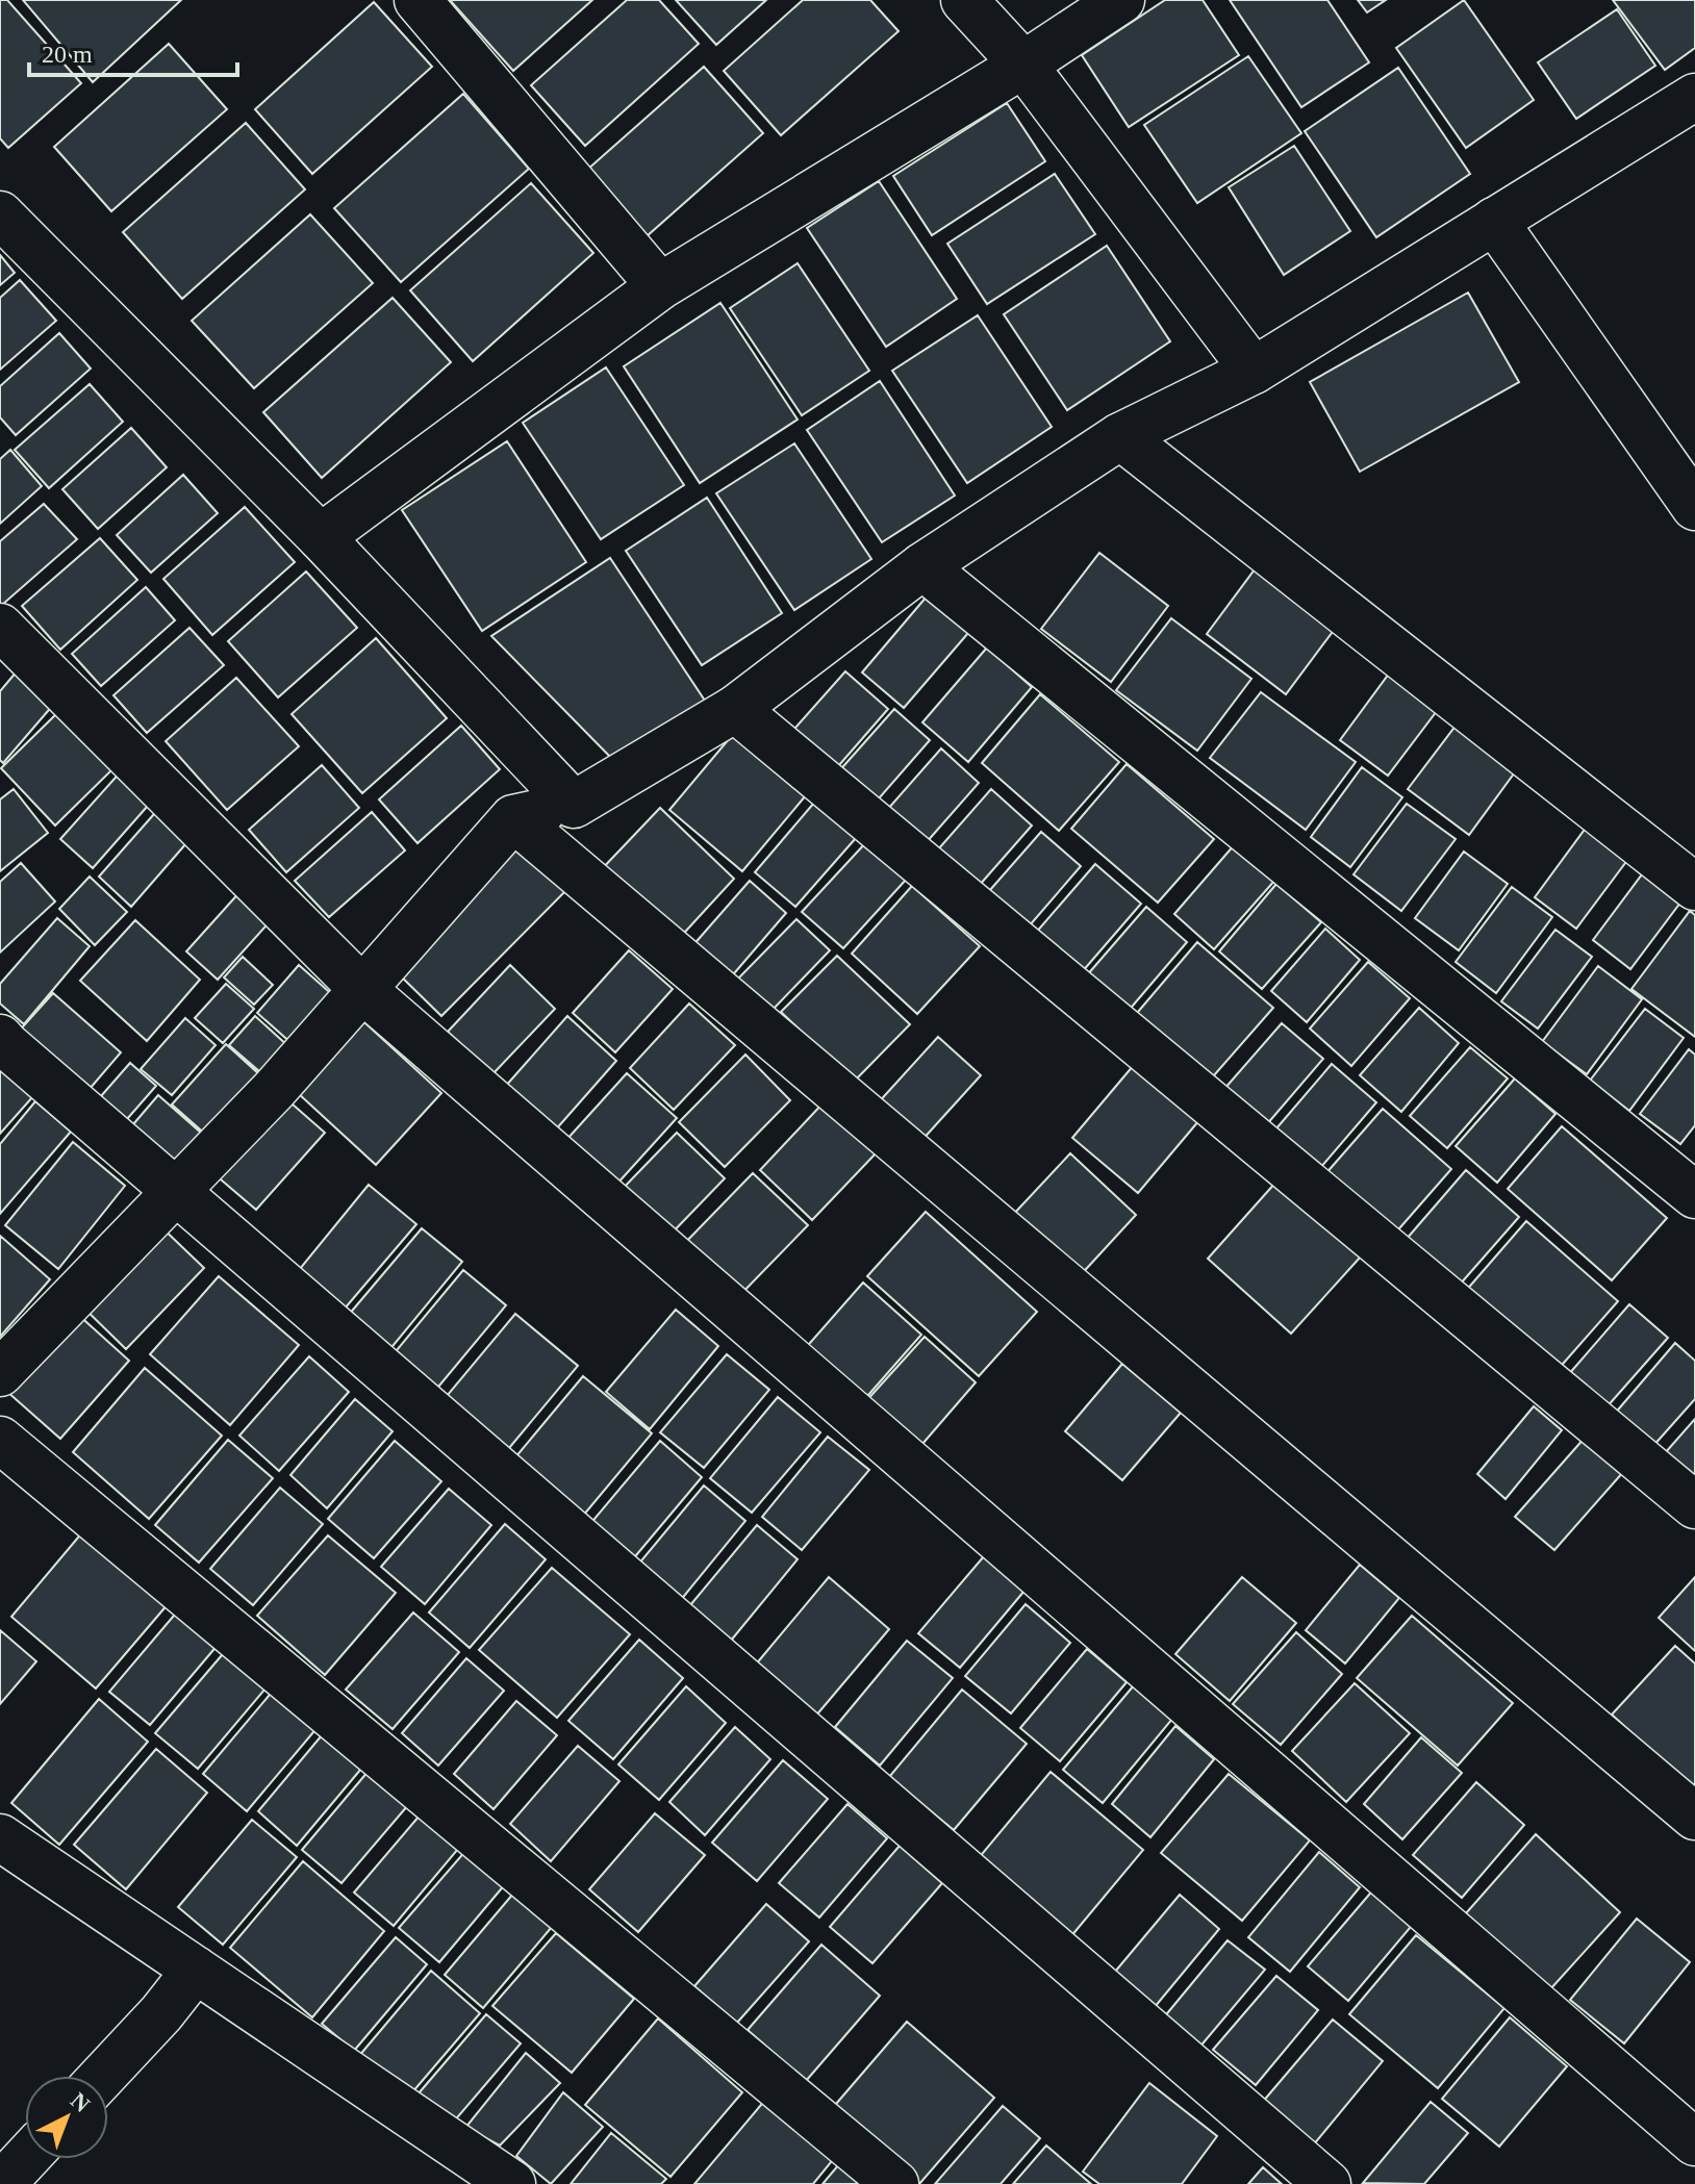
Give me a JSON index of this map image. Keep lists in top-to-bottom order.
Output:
{
  "scale_bar": "20 m",
  "north": "top right"
}
